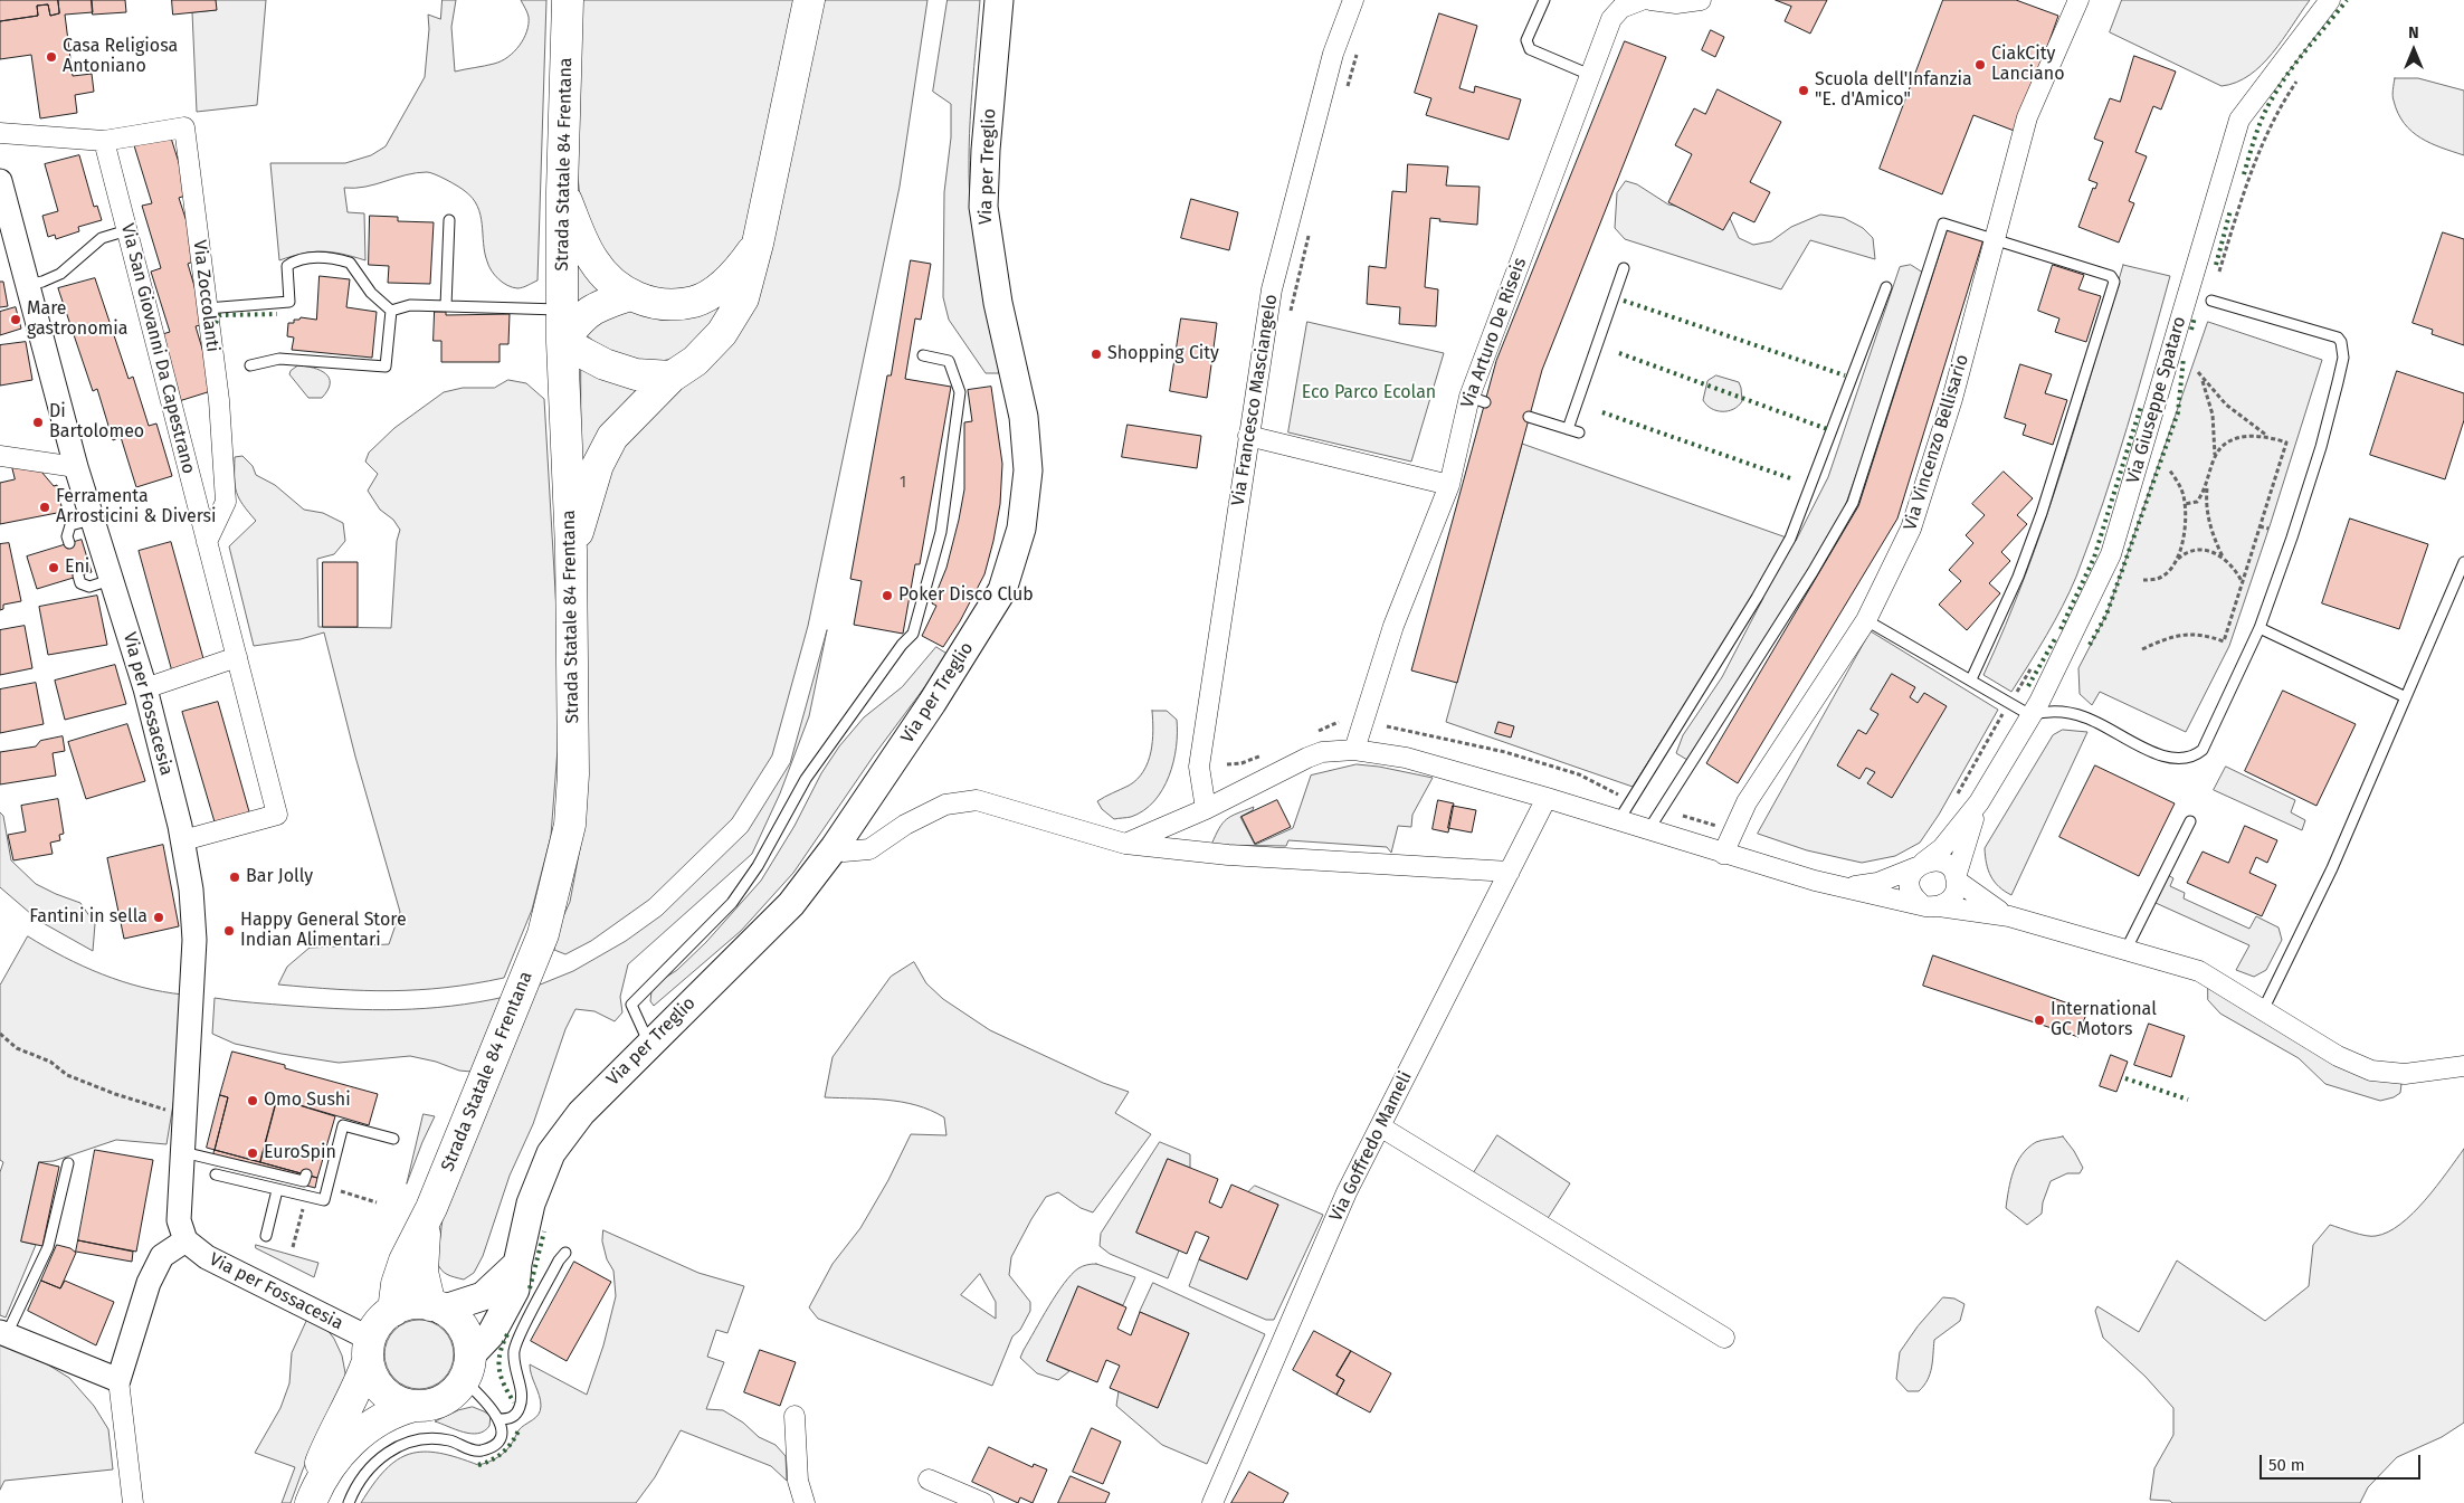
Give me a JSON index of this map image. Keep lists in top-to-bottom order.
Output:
{
  "streets": {
    "main road": ["Strada Statale 84 Frentana", "Via per Treglio"],
    "street": [
      "Via Zoccolanti",
      "Via Arturo De Riseis",
      "Via San Giovanni Da Capestrano",
      "Via Francesco Masciangelo",
      "Via Giuseppe Spataro",
      "Via Vincenzo Bellisario",
      "Via per Fossacesia",
      "Via Goffredo Mameli"
    ]
  },
  "crossings": [
    ["Strada Statale 84 Frentana", "Via per Treglio"],
    ["Strada Statale 84 Frentana", "Via per Fossacesia"],
    ["Via per Treglio", "Via per Fossacesia"],
    ["Via Zoccolanti", "Via San Giovanni Da Capestrano"],
    ["Via San Giovanni Da Capestrano", "Via per Fossacesia"]
  ],
  "parks": ["Eco Parco Ecolan"],
  "places": [
    "Casa Religiosa Antoniano",
    "CiakCity Lanciano",
    "Scuola dell'Infanzia \"E. d'Amico\"",
    "Mare gastronomia",
    "Shopping City",
    "Di Bartolomeo",
    "Ferramenta Arrosticini & Diversi",
    "Eni",
    "Poker Disco Club",
    "Bar Jolly",
    "Fantini in sella",
    "Happy General Store Indian Alimentari",
    "International GC Motors",
    "Omo Sushi",
    "EuroSpin"
  ],
  "house_numbers": ["1"],
  "scale_bar": "50 m",
  "north": "top"
}
